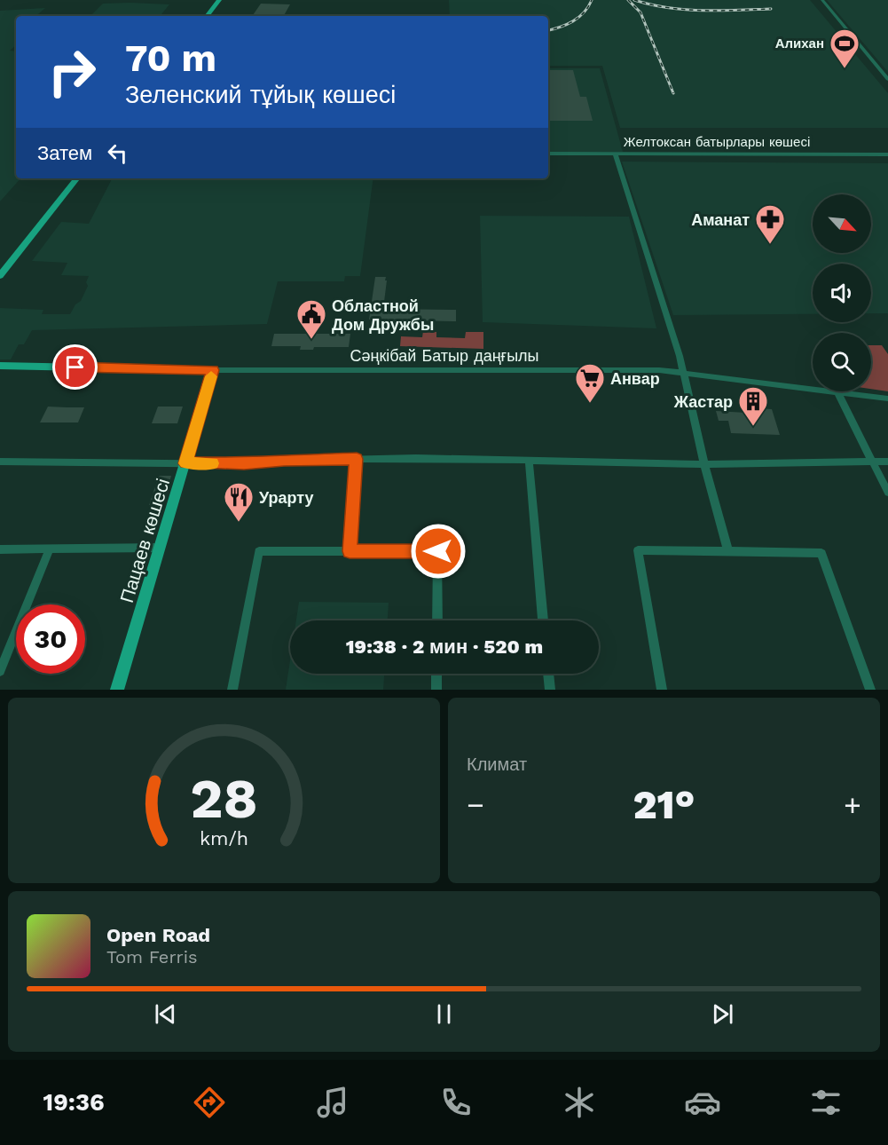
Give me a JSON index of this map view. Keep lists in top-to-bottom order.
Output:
{
  "streets": {
    "main road": ["Сәңкібай Батыр даңғылы", "Пацаев көшесі"],
    "street": ["Желтоксан батырлары көшесі"]
  },
  "crossings": [
    ["Сәңкібай Батыр даңғылы", "Пацаев көшесі"]
  ],
  "places": {
    "sports": ["Алихан"],
    "pharmacy": ["Аманат"],
    "public building": ["Областной Дом Дружбы"],
    "supermarket": ["Анвар"],
    "building": ["Жастар"],
    "restaurant": ["Урарту"]
  },
  "north": "bottom right",
  "page": {
    "turn": ["70 m", "Зеленский тұйық көшесі"],
    "then": "Затем",
    "limit": "30",
    "trip": "19:38 · 2 мин · 520 m",
    "tile": "Климат",
    "heat": ["−", "21°", "+"],
    "song": ["Open Road", "Tom Ferris"],
    "tabs": "19:36",
    "gauge": ["28", "km/h"]
  }
}
